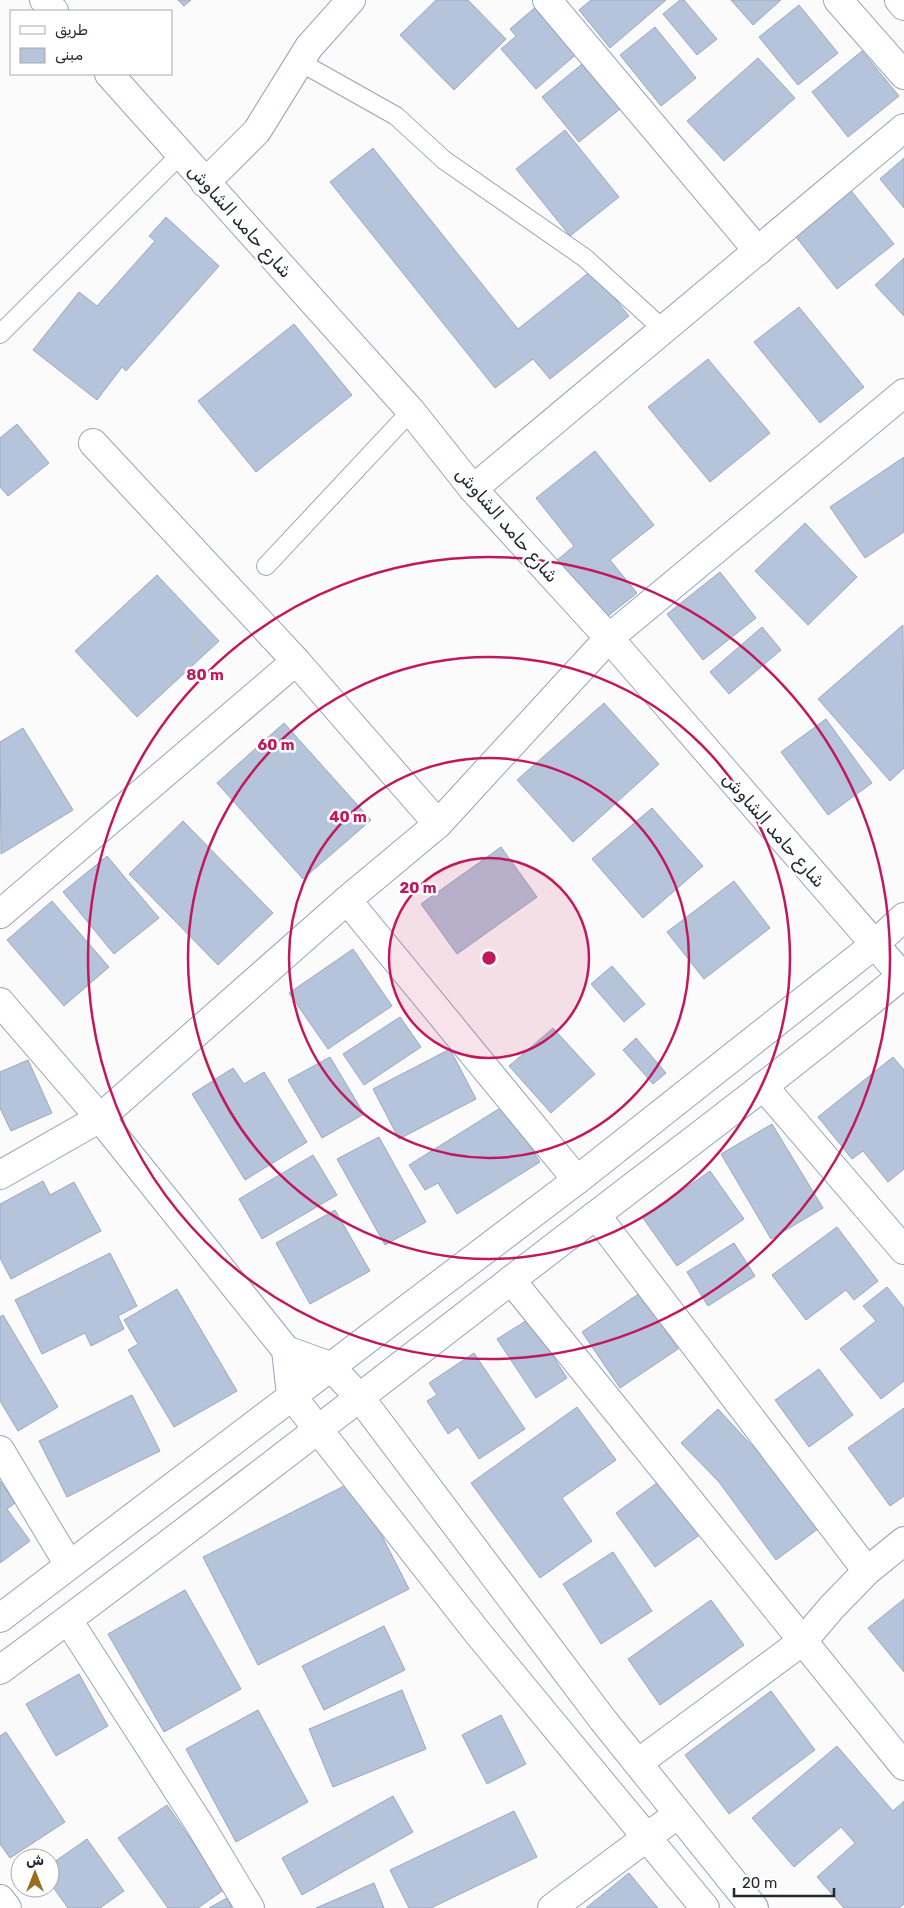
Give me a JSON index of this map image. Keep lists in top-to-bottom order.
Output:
{
  "streets": {
    "street": ["شارع حامد الشاوش"]
  },
  "legend": ["طريق", "مبنى"],
  "scale_bar": "20 m",
  "north": "top",
  "rings": [
    "80 m",
    "60 m",
    "40 m",
    "20 m"
  ]
}
